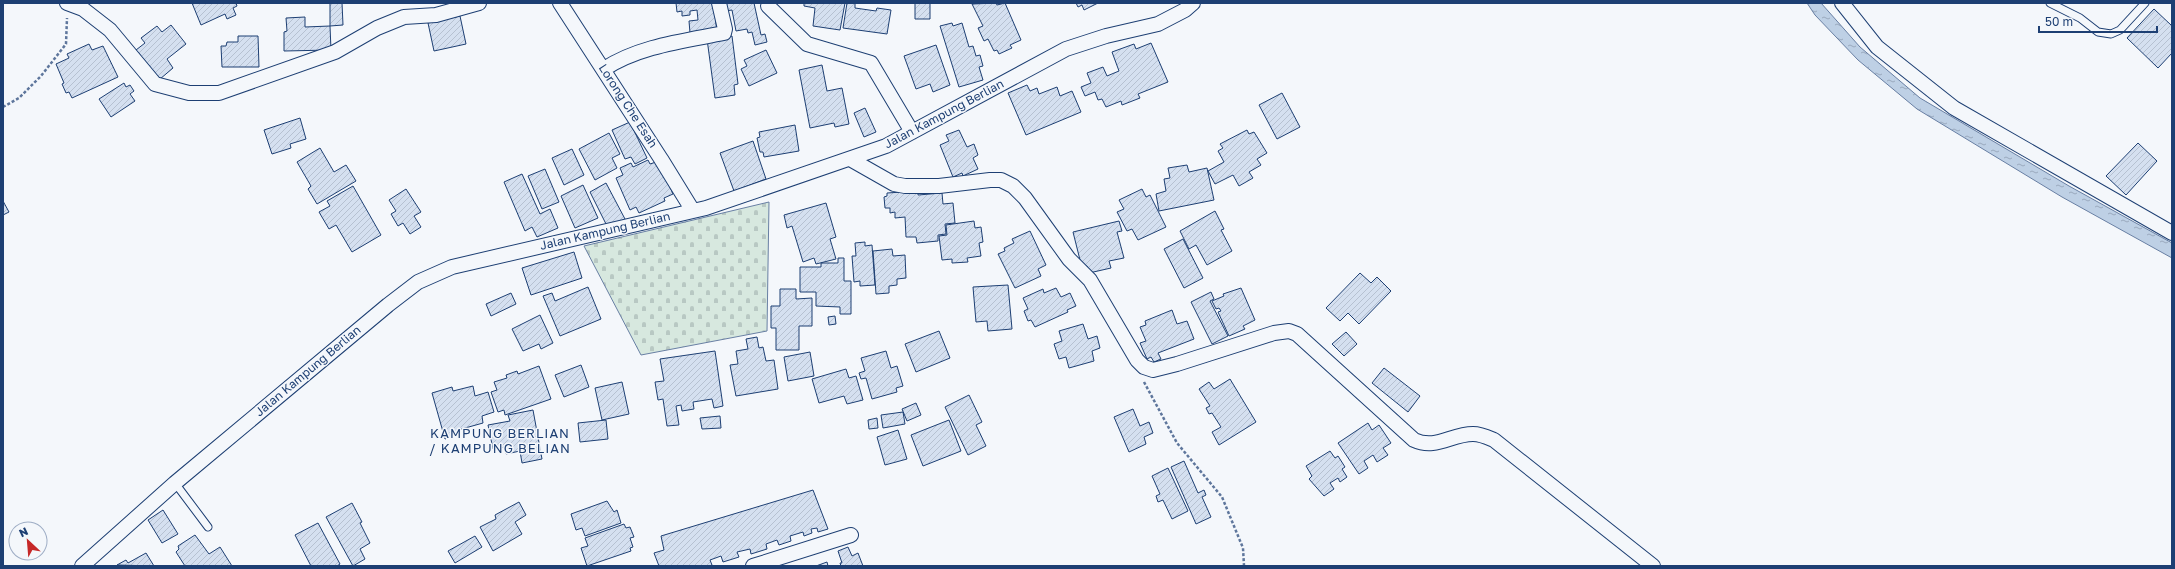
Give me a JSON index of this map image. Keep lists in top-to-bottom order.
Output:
{
  "streets": {
    "street": ["Lorong Che Esah", "Jalan Kampung Berlian"]
  },
  "crossings": [
    ["Lorong Che Esah", "Jalan Kampung Berlian"]
  ],
  "districts": ["KAMPUNG BERLIAN / KAMPUNG BELIAN"],
  "scale_bar": "50 m",
  "north": "top left"
}
